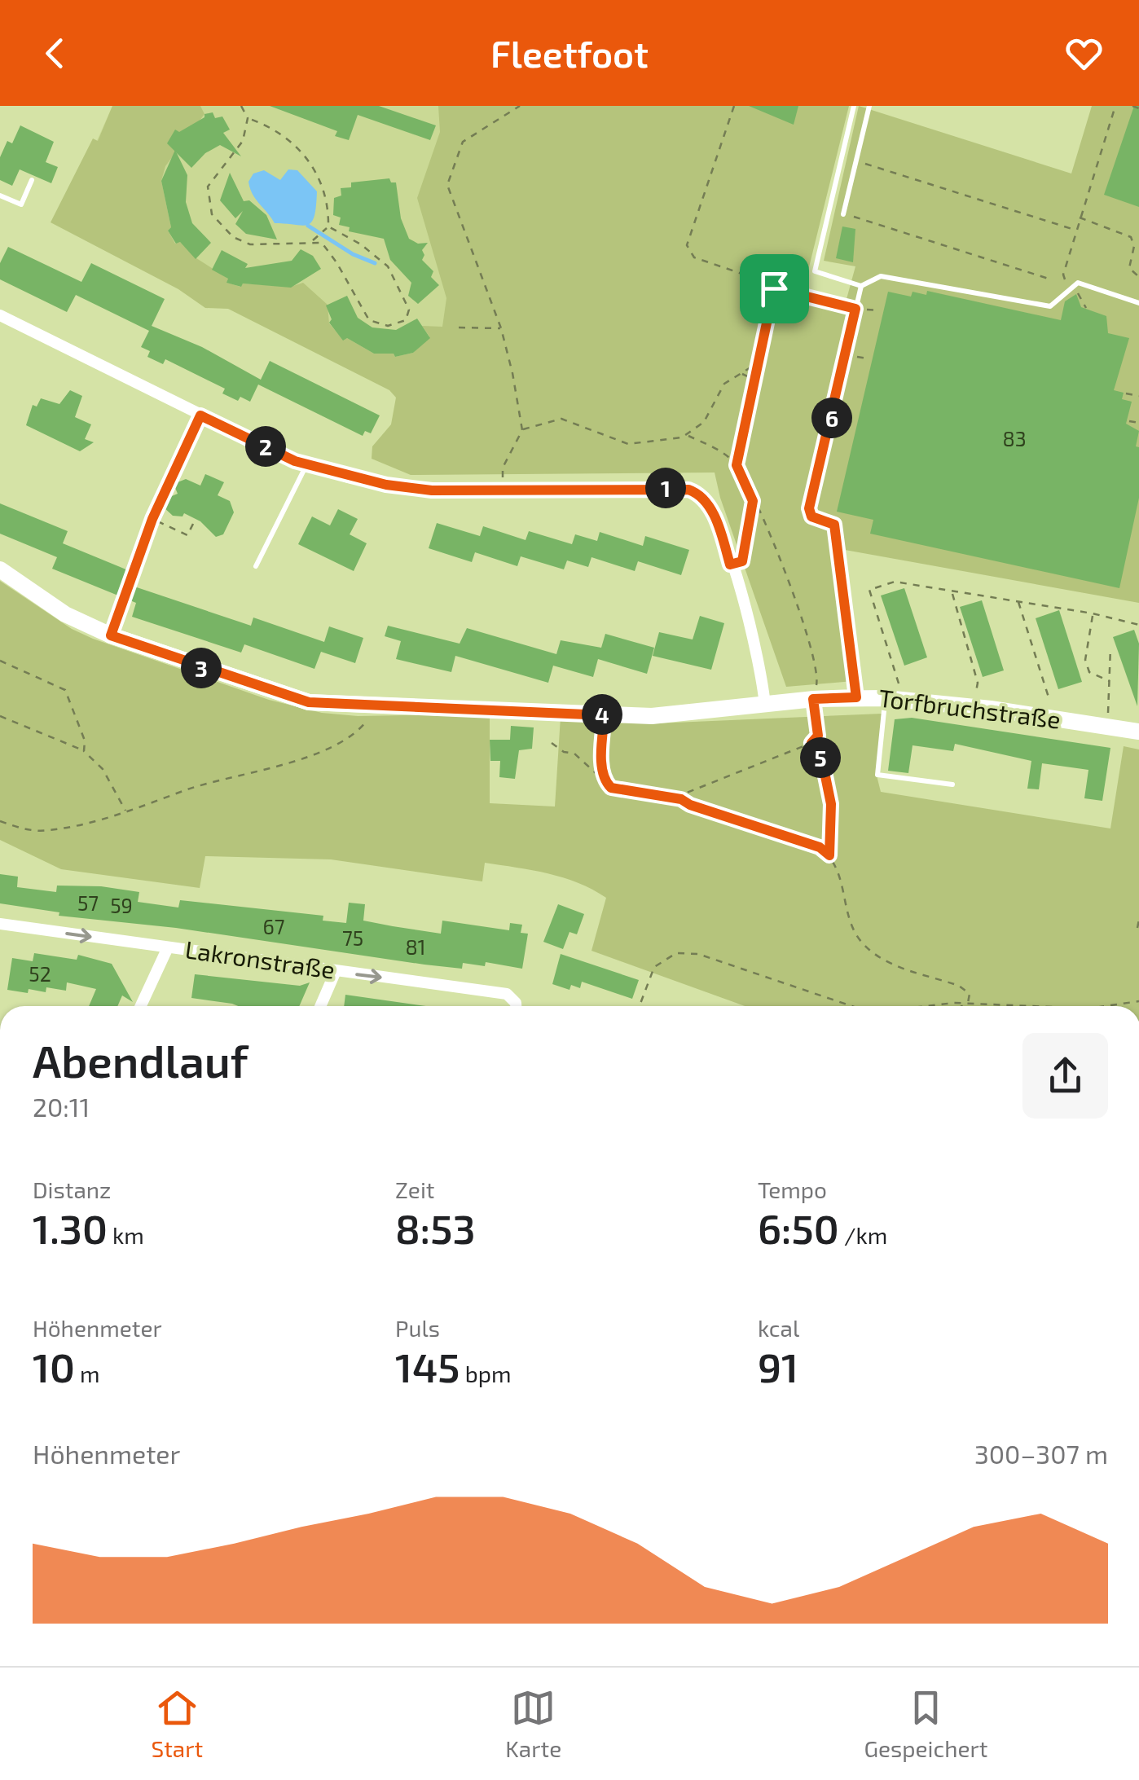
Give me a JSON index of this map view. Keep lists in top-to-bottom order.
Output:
{
  "streets": {
    "main road": ["Torfbruchstraße"],
    "street": ["Lakronstraße"]
  },
  "one_way": ["Lakronstraße"],
  "house_numbers": [
    "83",
    "57",
    "59",
    "67",
    "75",
    "81",
    "52"
  ],
  "page": {
    "header": "Fleetfoot",
    "pins": [
      "6",
      "2",
      "1",
      "3",
      "4",
      "5"
    ],
    "heading": ["Abendlauf", "20:11"],
    "stats": [
      ["Distanz", "1.30 km"],
      ["Zeit", "8:53"],
      ["Tempo", "6:50 /km"],
      ["Höhenmeter", "10 m"],
      ["Puls", "145 bpm"],
      ["kcal", "91"]
    ],
    "chart": ["Höhenmeter", "300–307 m"],
    "tabs": ["Start", "Karte", "Gespeichert"]
  }
}
